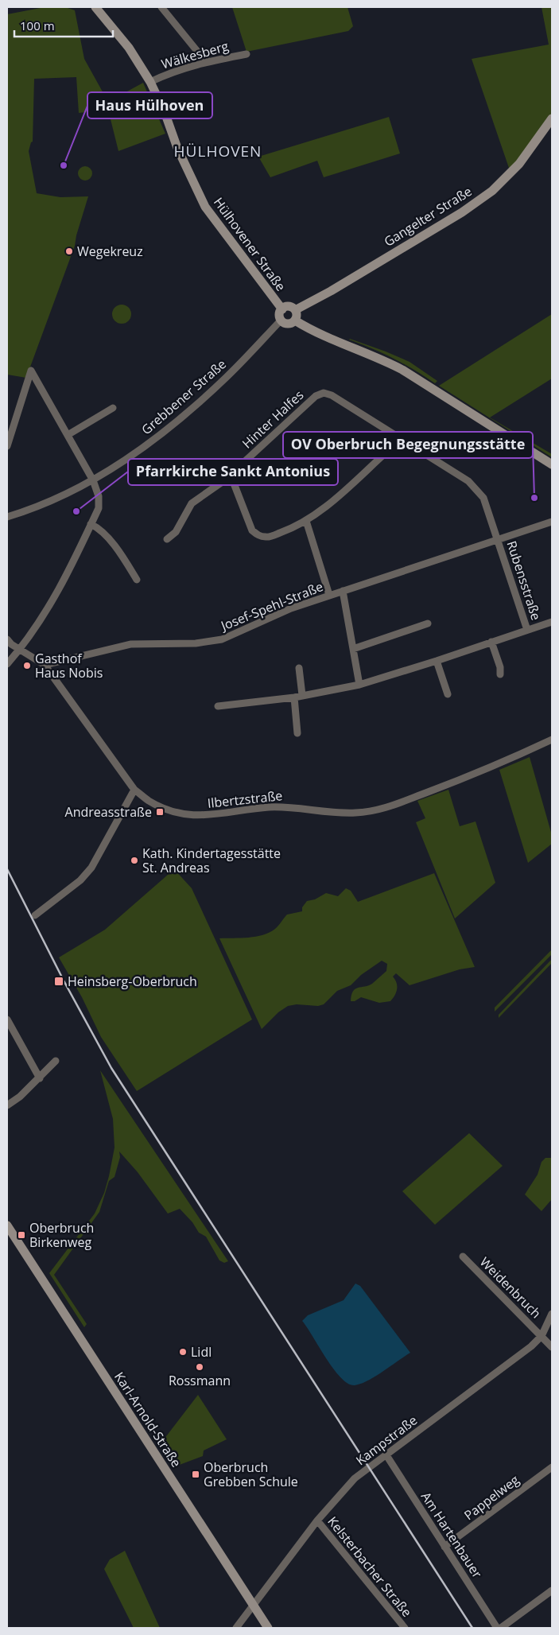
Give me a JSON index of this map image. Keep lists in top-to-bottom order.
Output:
{
  "streets": {
    "main road": ["Gangelter Straße", "Hülhovener Straße", "Karl-Arnold-Straße"],
    "street": [
      "Wälkesberg",
      "Grebbener Straße",
      "Hinter Halfes",
      "Rubensstraße",
      "Josef-Spehl-Straße",
      "Ilbertzstraße",
      "Weidenbruch",
      "Kampstraße",
      "Pappelweg",
      "Am Hartenbauer",
      "Kelsterbacher Straße"
    ]
  },
  "crossings": [
    ["Wälkesberg", "Hülhovener Straße"],
    ["Gangelter Straße", "Hülhovener Straße"],
    ["Gangelter Straße", "Grebbener Straße"],
    ["Hülhovener Straße", "Grebbener Straße"],
    ["Hinter Halfes", "Rubensstraße"],
    ["Hinter Halfes", "Josef-Spehl-Straße"],
    ["Rubensstraße", "Josef-Spehl-Straße"],
    ["Josef-Spehl-Straße", "Ilbertzstraße"],
    ["Weidenbruch", "Kampstraße"],
    ["Karl-Arnold-Straße", "Kampstraße"],
    ["Kampstraße", "Am Hartenbauer"],
    ["Kampstraße", "Kelsterbacher Straße"],
    ["Pappelweg", "Am Hartenbauer"]
  ],
  "districts": ["HÜLHOVEN"],
  "places": {
    "other": [
      "Haus Hülhoven",
      "Wegekreuz",
      "OV Oberbruch Begegnungsstätte",
      "Pfarrkirche Sankt Antonius",
      "Gasthof Haus Nobis",
      "Kath. Kindertagesstätte St. Andreas",
      "Lidl",
      "Rossmann"
    ],
    "transit": [
      "Andreasstraße",
      "Heinsberg-Oberbruch",
      "Oberbruch Birkenweg",
      "Oberbruch Grebben Schule"
    ]
  },
  "scale_bar": "100 m"
}
